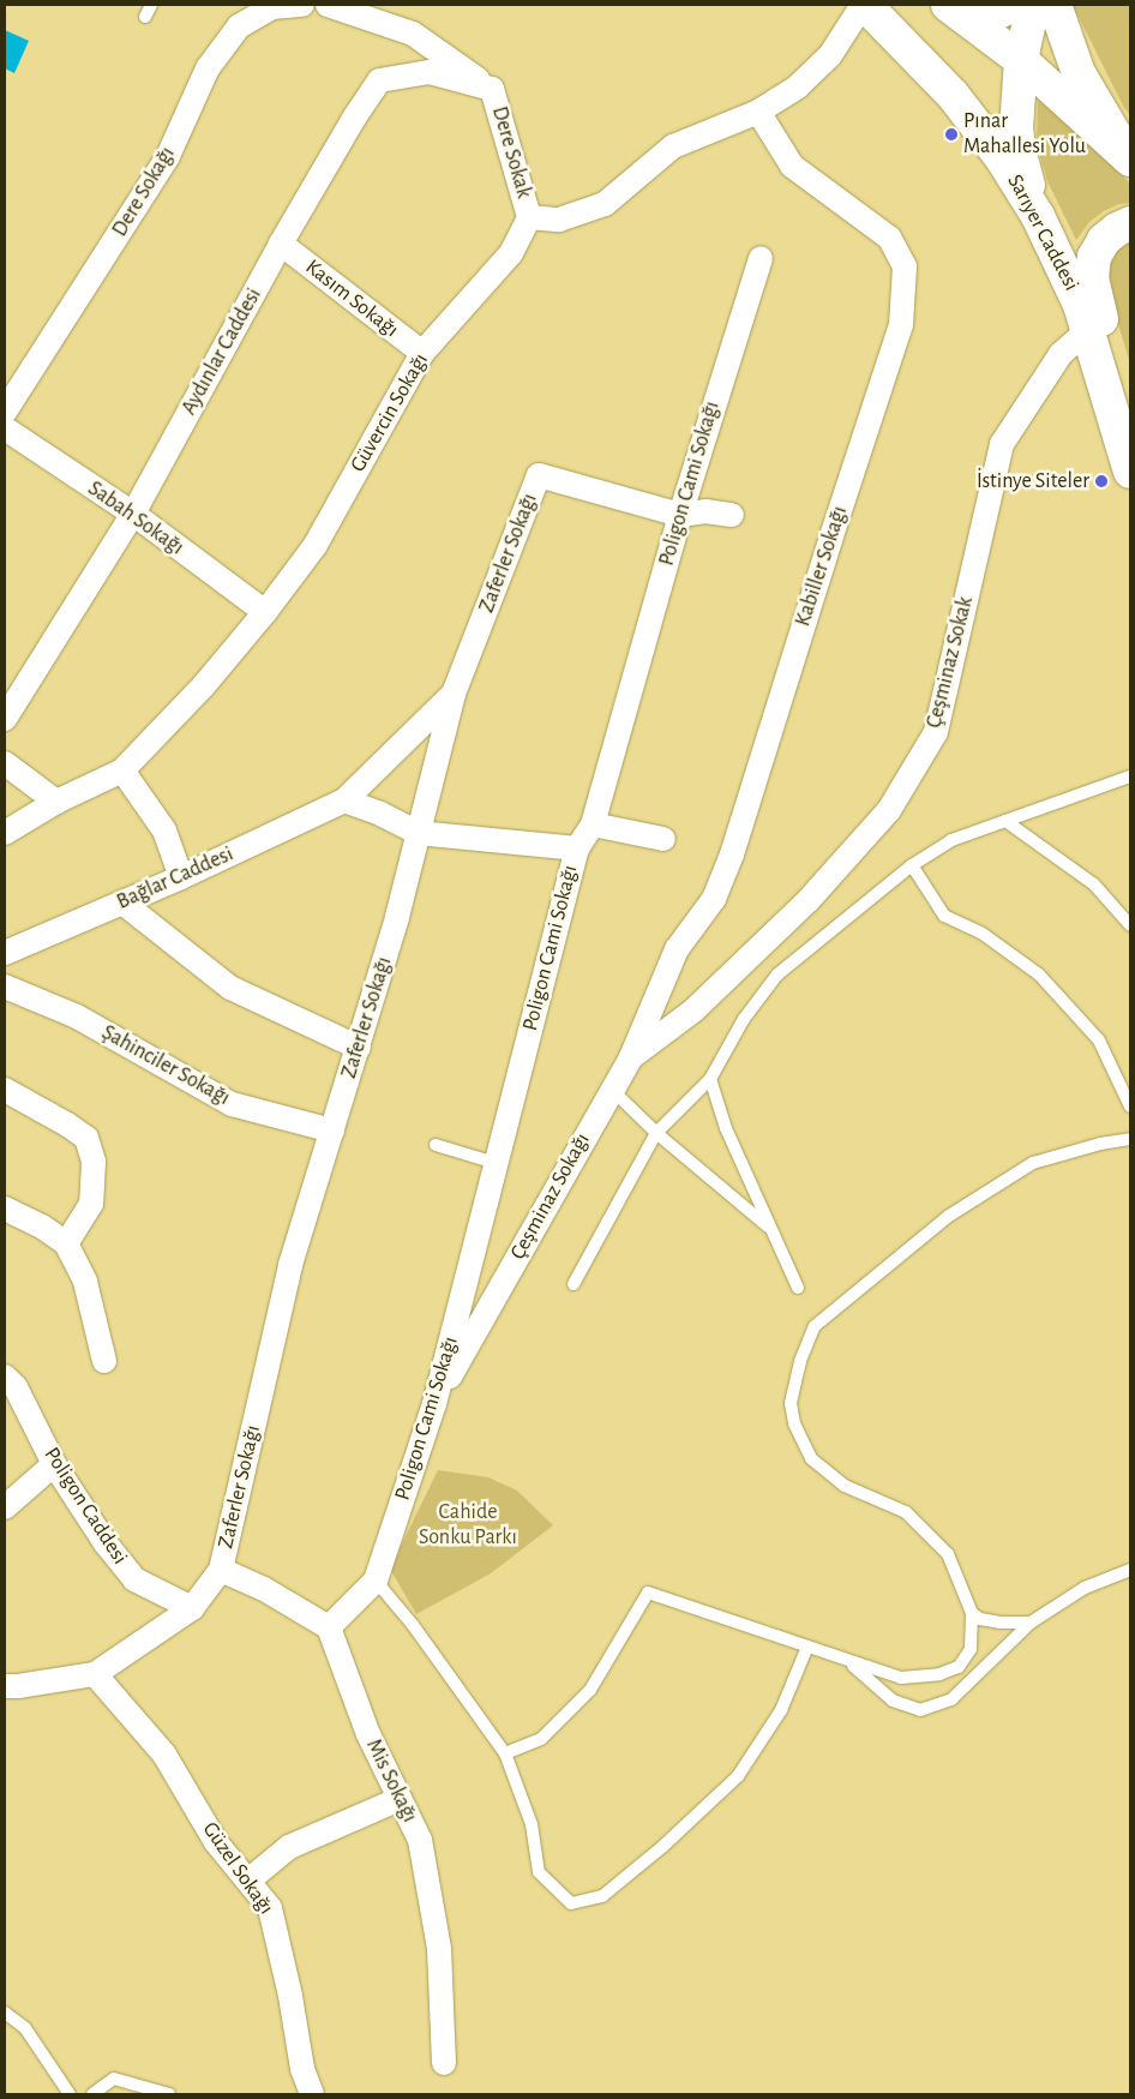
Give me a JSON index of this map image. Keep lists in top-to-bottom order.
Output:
{
  "streets": {
    "main road": ["Sarıyer Caddesi"],
    "street": [
      "Dere Sokak",
      "Dere Sokağı",
      "Kasım Sokağı",
      "Aydınlar Caddesi",
      "Güvercin Sokağı",
      "Poligon Cami Sokağı",
      "Sabah Sokağı",
      "Zaferler Sokağı",
      "Kabiller Sokağı",
      "Çeşminaz Sokak",
      "Bağlar Caddesi",
      "Şahinciler Sokağı",
      "Çeşminaz Sokağı",
      "Poligon Caddesi",
      "Mis Sokağı",
      "Güzel Sokağı"
    ]
  },
  "crossings": [
    ["Dere Sokak", "Aydınlar Caddesi"],
    ["Dere Sokak", "Güvercin Sokağı"],
    ["Sarıyer Caddesi", "Çeşminaz Sokak"],
    ["Kasım Sokağı", "Aydınlar Caddesi"],
    ["Kasım Sokağı", "Güvercin Sokağı"],
    ["Aydınlar Caddesi", "Sabah Sokağı"],
    ["Güvercin Sokağı", "Sabah Sokağı"],
    ["Poligon Cami Sokağı", "Zaferler Sokağı"],
    ["Poligon Cami Sokağı", "Çeşminaz Sokağı"],
    ["Poligon Cami Sokağı", "Mis Sokağı"],
    ["Zaferler Sokağı", "Bağlar Caddesi"],
    ["Zaferler Sokağı", "Şahinciler Sokağı"],
    ["Kabiller Sokağı", "Çeşminaz Sokağı"],
    ["Çeşminaz Sokak", "Çeşminaz Sokağı"]
  ],
  "parks": ["Cahide Sonku Parkı"],
  "places": ["Pınar Mahallesi Yolu", "İstinye Siteler"]
}
